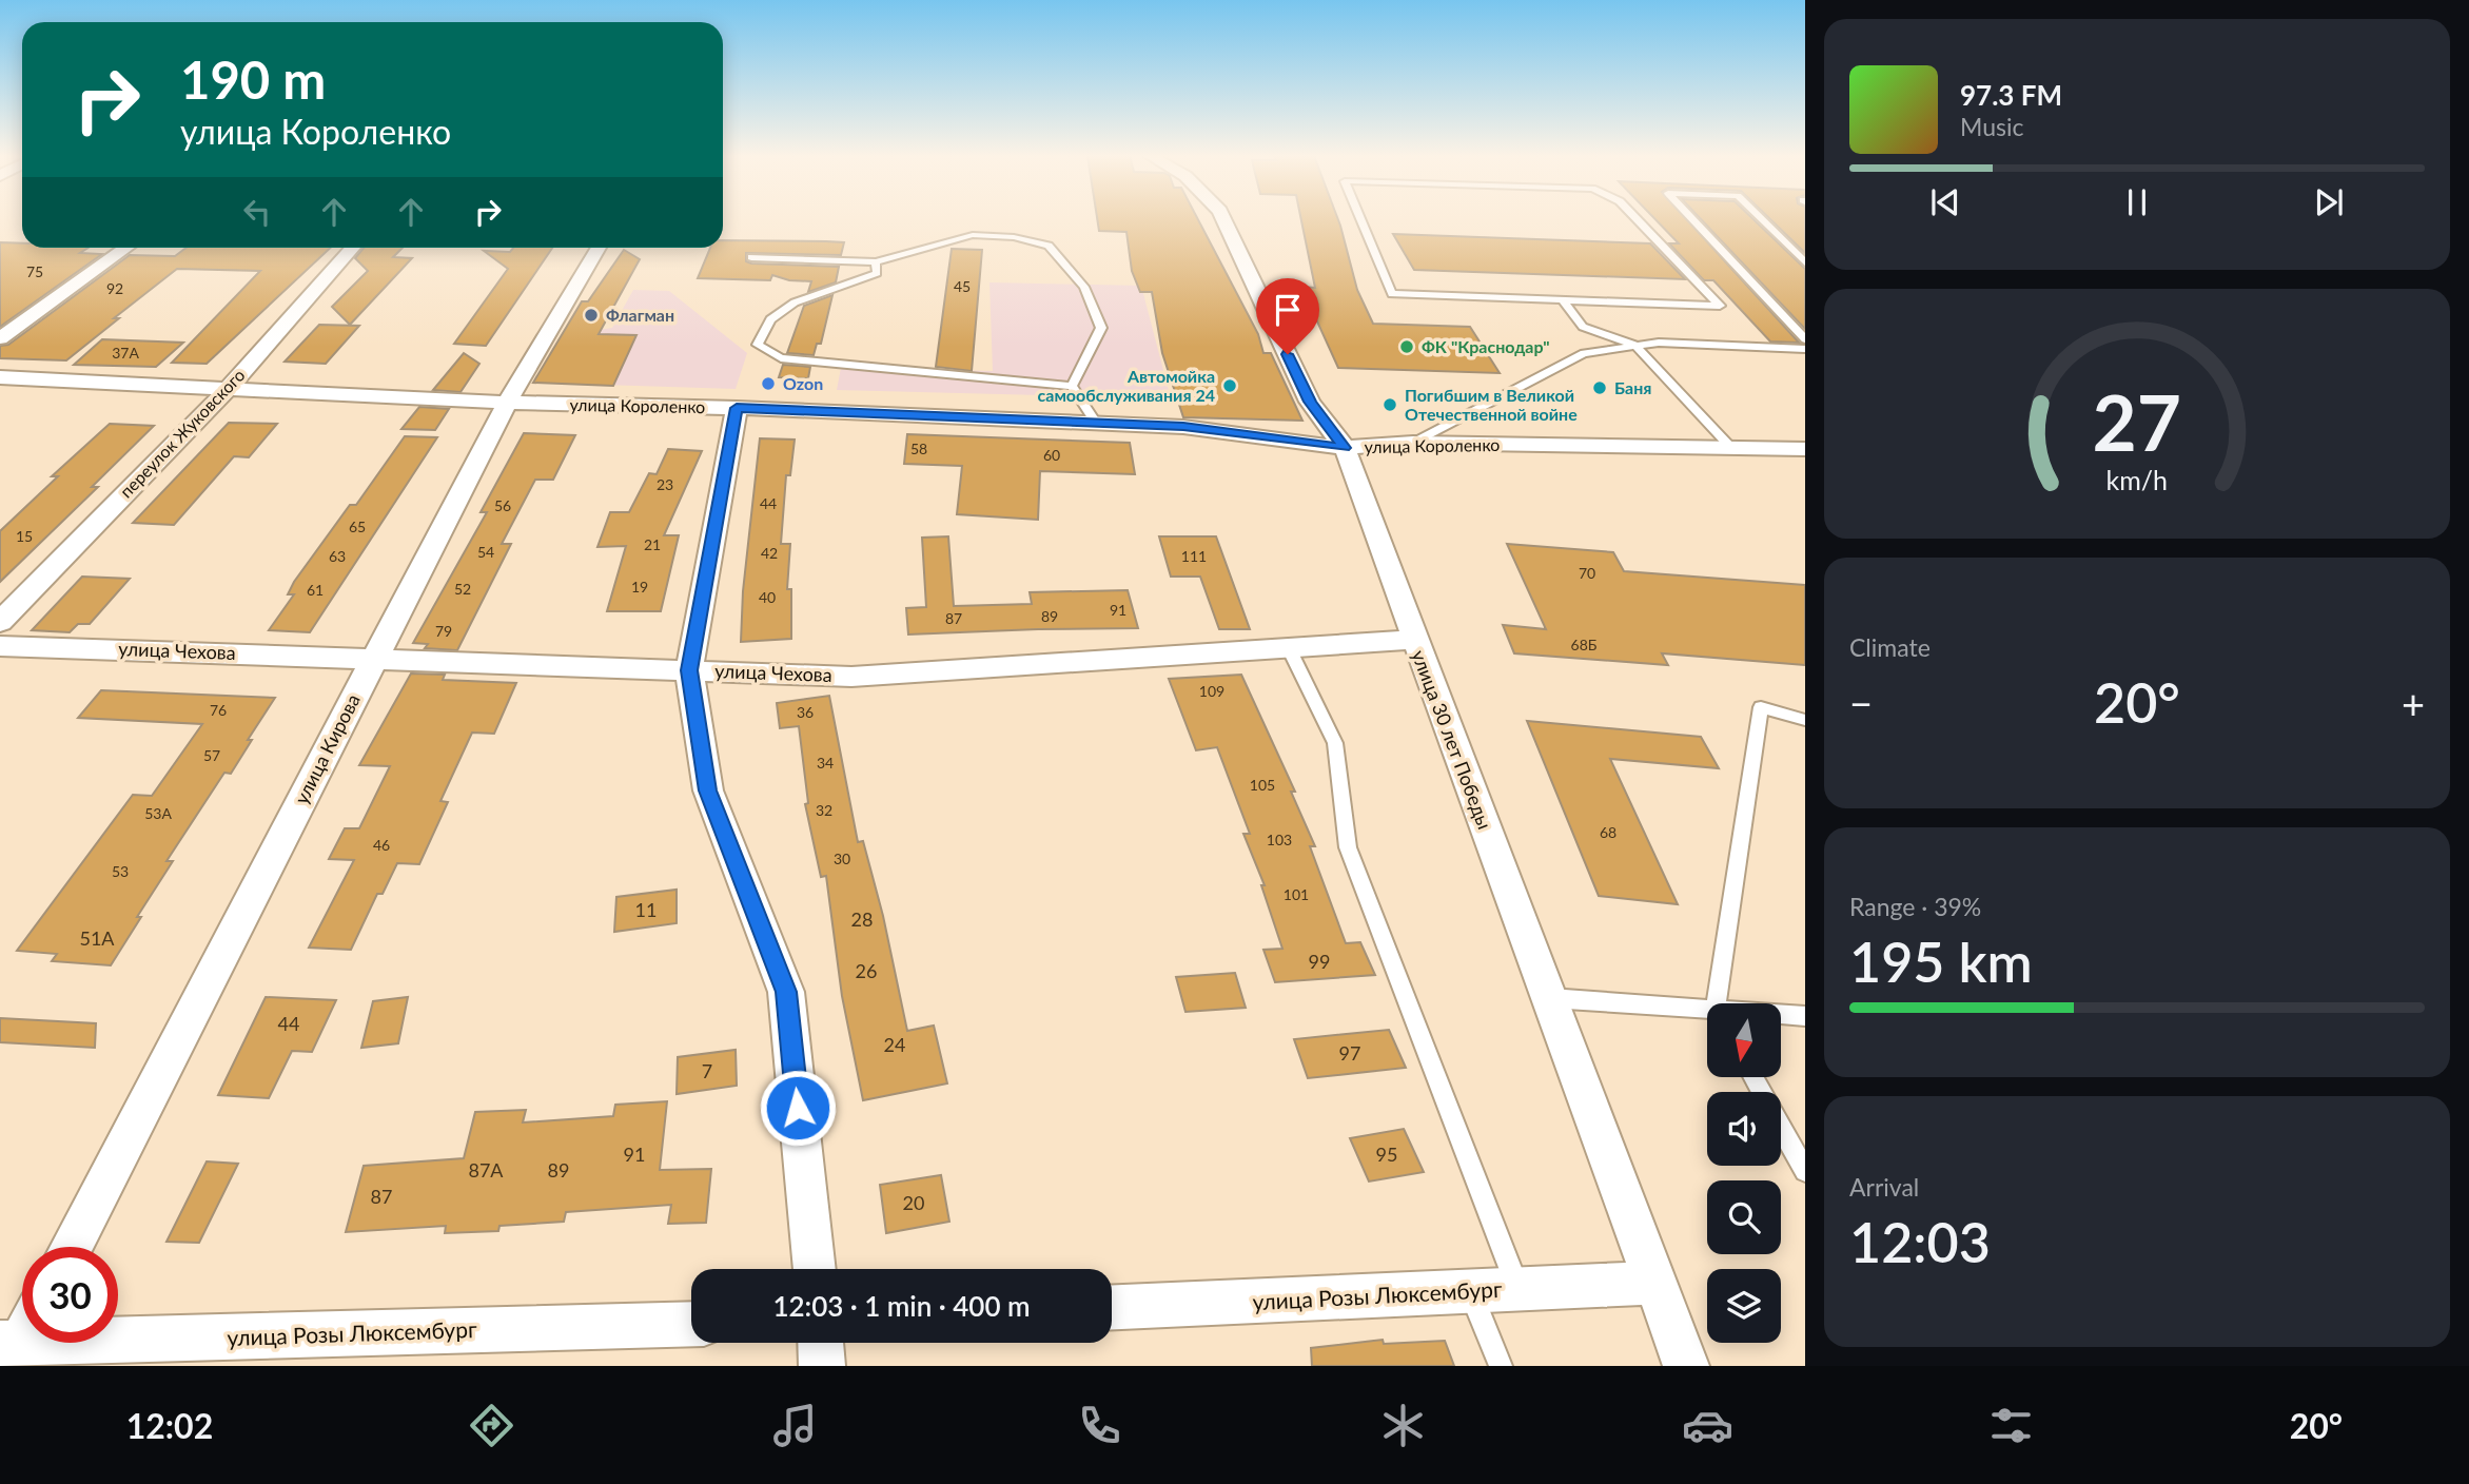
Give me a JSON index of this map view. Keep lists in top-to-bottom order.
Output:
{
  "streets": {
    "street": [
      "улица Короленко",
      "переулок Жуковского",
      "улица Чехова",
      "улица 30 лет Победы",
      "улица Кирова",
      "улица Розы Люксембург"
    ]
  },
  "crossings": [
    ["улица Короленко", "переулок Жуковского"],
    ["улица Короленко", "улица 30 лет Победы"],
    ["улица Короленко", "улица Кирова"],
    ["улица Чехова", "улица 30 лет Победы"],
    ["улица Чехова", "улица Кирова"],
    ["улица 30 лет Победы", "улица Розы Люксембург"]
  ],
  "places": [
    "Флагман",
    "ФК \"Краснодар\"",
    "Ozon",
    "Автомойка самообслуживания 24",
    "Баня",
    "Погибшим в Великой Отечественной войне"
  ],
  "house_numbers": [
    "75",
    "45",
    "92",
    "37А",
    "58",
    "60",
    "23",
    "44",
    "56",
    "65",
    "15",
    "21",
    "54",
    "42",
    "63",
    "111",
    "70",
    "19",
    "52",
    "61",
    "40",
    "91",
    "89",
    "87",
    "79",
    "68Б",
    "109",
    "76",
    "36",
    "57",
    "34",
    "105",
    "32",
    "53А",
    "68",
    "103",
    "46",
    "30",
    "53",
    "101",
    "11",
    "28",
    "51А",
    "99",
    "26",
    "44",
    "24",
    "97",
    "7",
    "91",
    "95",
    "87А",
    "89",
    "87",
    "20"
  ],
  "north": "bottom",
  "page": {
    "turn": ["190 m", "улица Короленко"],
    "song": ["97.3 FM", "Music"],
    "tile": [
      "Climate",
      ["Range · 39%", "195 km"],
      ["Arrival", "12:03"]
    ],
    "heat": ["−", "20°", "+"],
    "limit": "30",
    "trip": "12:03 · 1 min · 400 m",
    "tabs": ["12:02", "20°"],
    "gauge": ["27", "km/h"]
  }
}
